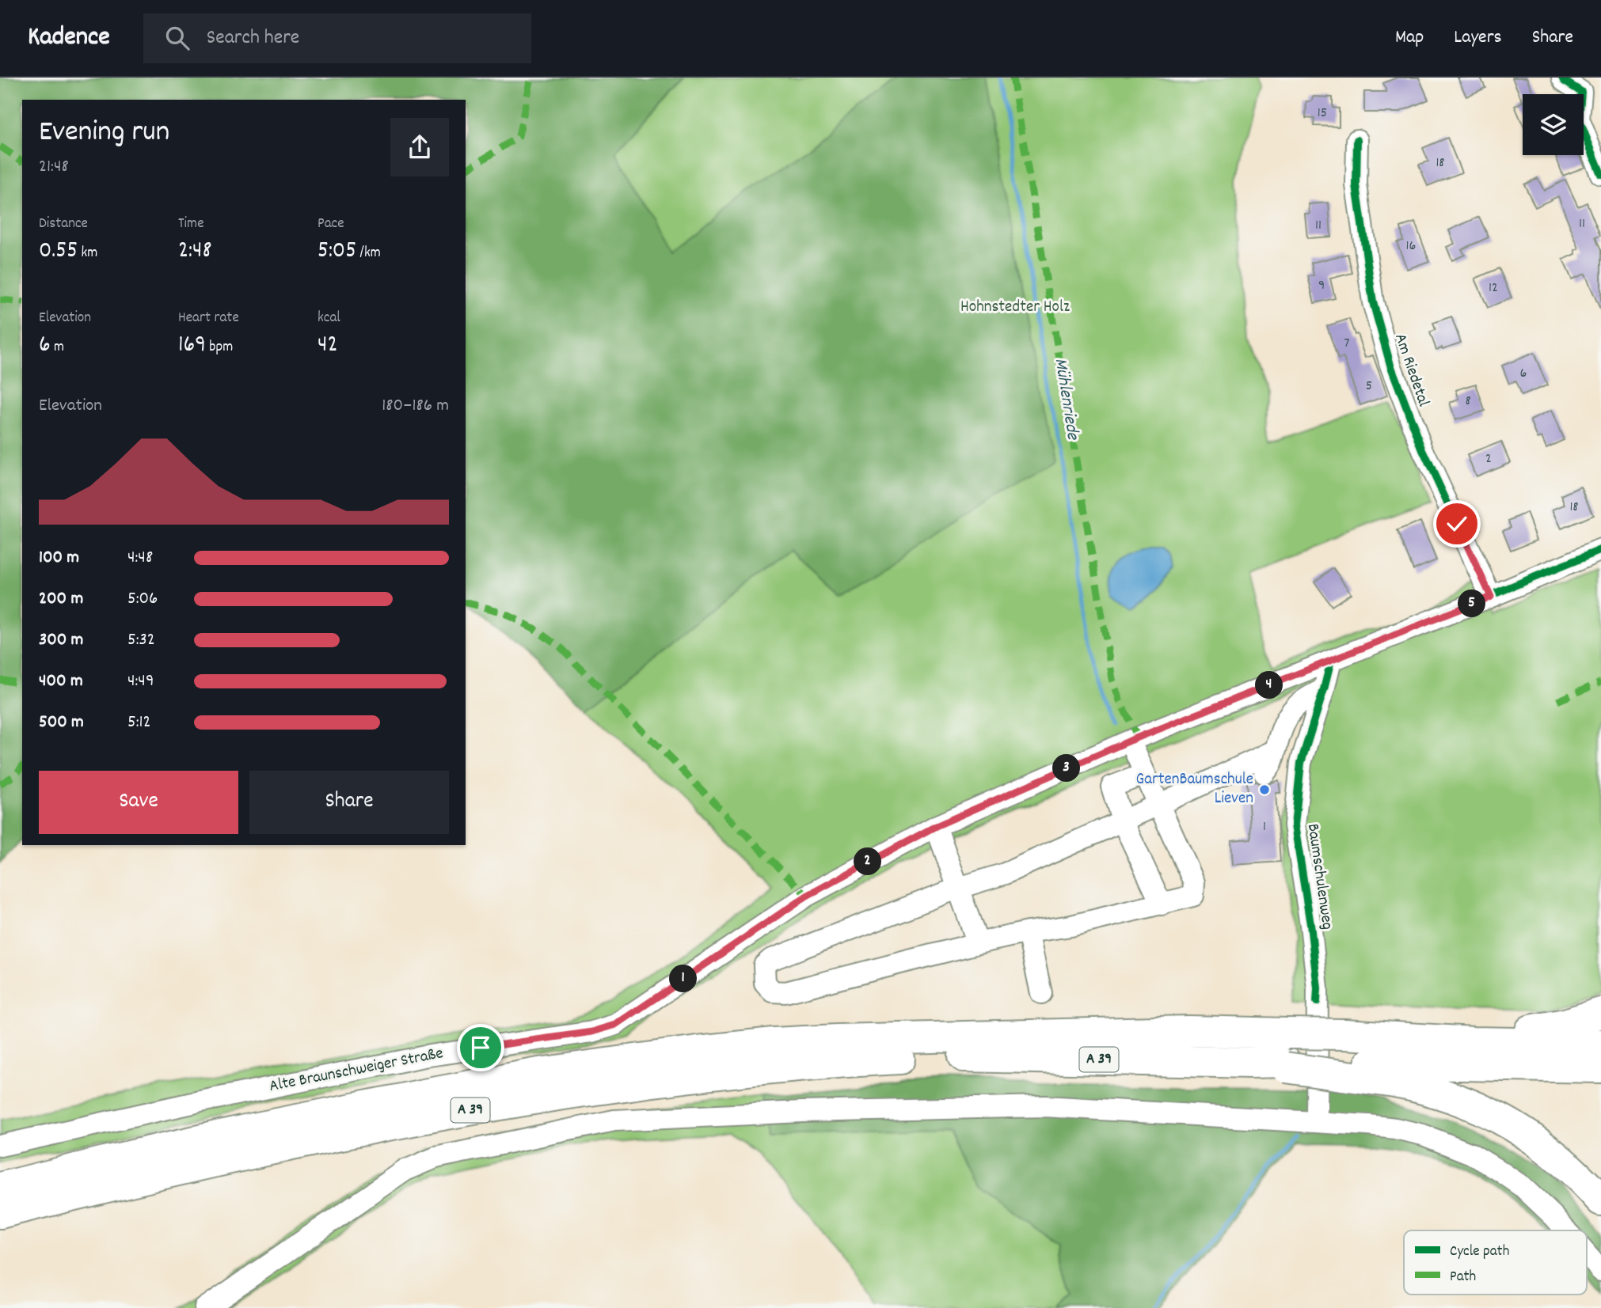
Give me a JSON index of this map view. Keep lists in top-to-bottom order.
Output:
{
  "streets": {
    "highway": ["A 39"],
    "street": ["Am Riedetal", "Baumschulenweg", "Alte Braunschweiger Straße"]
  },
  "crossings": [
    ["Am Riedetal", "Alte Braunschweiger Straße"],
    ["Baumschulenweg", "Alte Braunschweiger Straße"]
  ],
  "water": ["Mühlenriede"],
  "parks": ["Hohnstedter Holz"],
  "places": ["GartenBaumschule Lieven"],
  "house_numbers": [
    "15",
    "18",
    "11",
    "11",
    "16",
    "9",
    "12",
    "7",
    "6",
    "5",
    "8",
    "2",
    "18",
    "1"
  ],
  "legend": ["Cycle path", "Path"],
  "page": {
    "header": "Kadence",
    "search": "Search here",
    "nav": ["Map", "Layers", "Share"],
    "heading": ["Evening run", "21:48"],
    "stats": [
      ["Distance", "0.55 km"],
      ["Time", "2:48"],
      ["Pace", "5:05 /km"],
      ["Elevation", "6 m"],
      ["Heart rate", "169 bpm"],
      ["kcal", "42"]
    ],
    "chart": ["Elevation", "180–186 m"],
    "list": [
      {
        "name": "100 m",
        "note": "4:48"
      },
      {
        "name": "200 m",
        "note": "5:06"
      },
      {
        "name": "300 m",
        "note": "5:32"
      },
      {
        "name": "400 m",
        "note": "4:49"
      },
      {
        "name": "500 m",
        "note": "5:12"
      }
    ],
    "pins": [
      "5",
      "4",
      "3",
      "2",
      "1"
    ],
    "buttons": ["Save", "Share"]
  }
}
